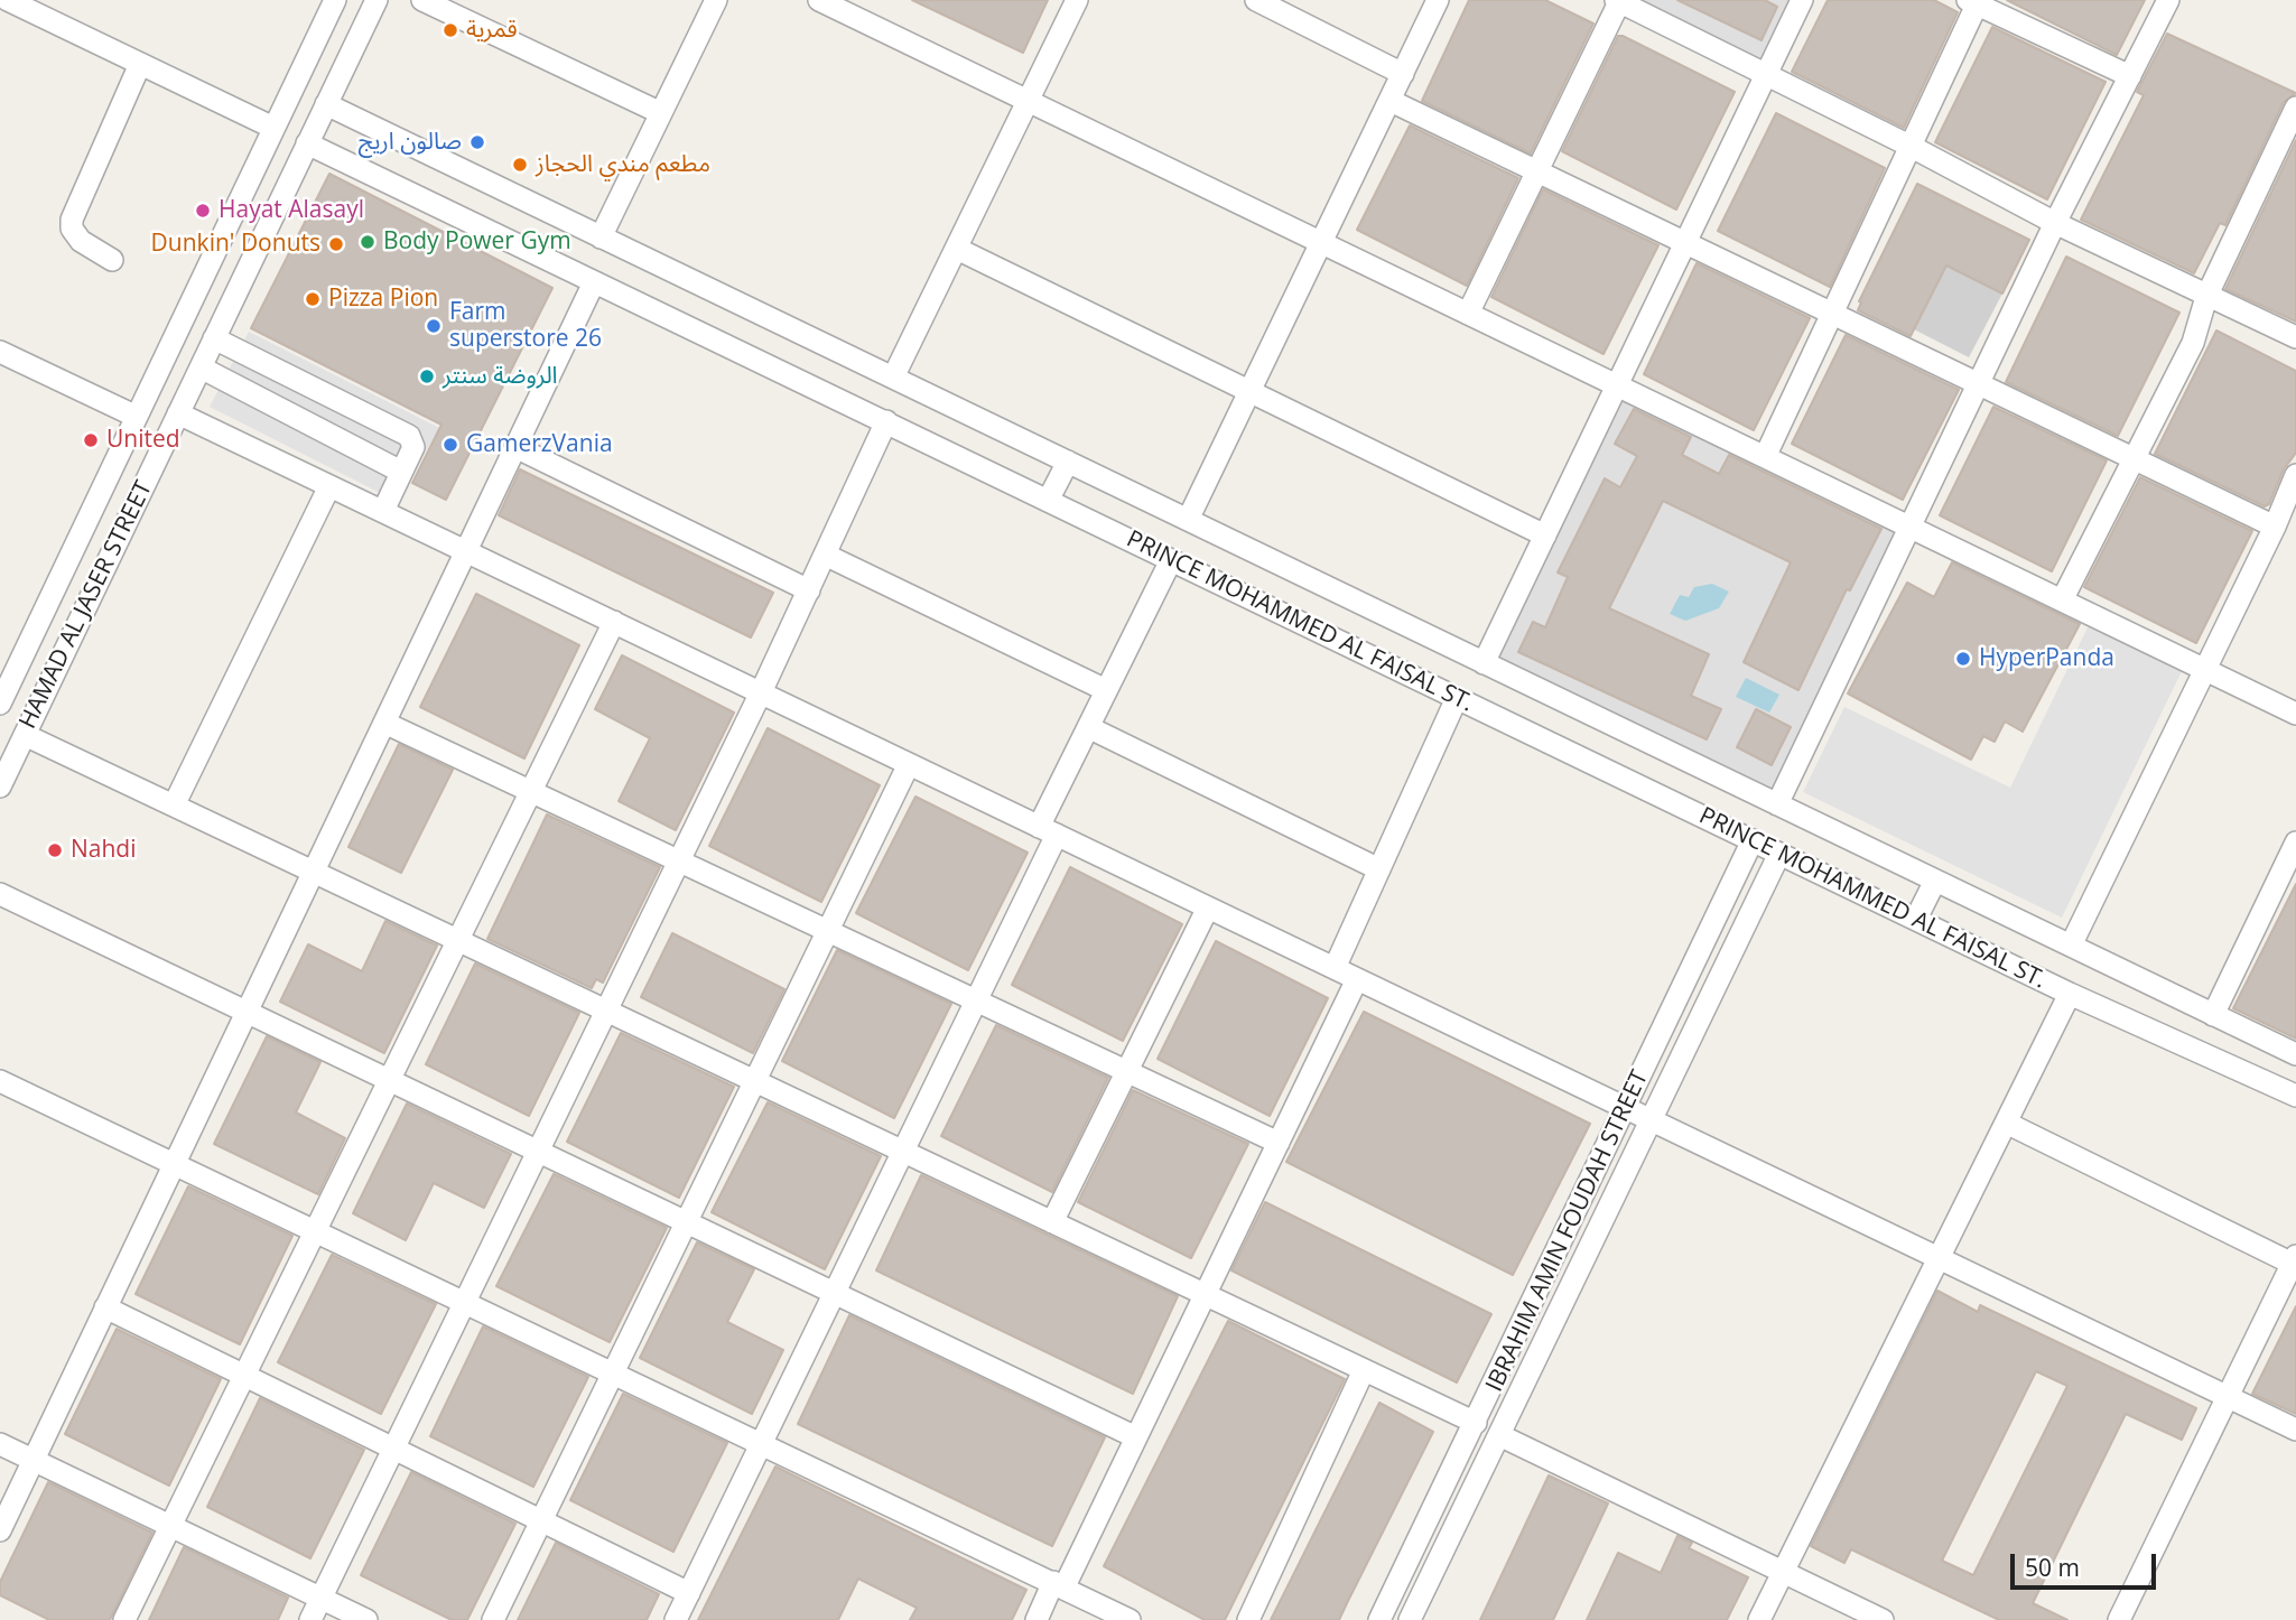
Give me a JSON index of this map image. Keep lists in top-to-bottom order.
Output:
{
  "streets": {
    "street": ["HAMAD AL JASER STREET", "PRINCE MOHAMMED AL FAISAL ST.", "IBRAHIM AMIN FOUDAH STREET"]
  },
  "crossings": [
    ["HAMAD AL JASER STREET", "PRINCE MOHAMMED AL FAISAL ST."],
    ["PRINCE MOHAMMED AL FAISAL ST.", "IBRAHIM AMIN FOUDAH STREET"]
  ],
  "places": [
    "قمرية",
    "صالون اريج",
    "مطعم مندي الحجاز",
    "Hayat Alasayl",
    "Body Power Gym",
    "Dunkin' Donuts",
    "Pizza Pion",
    "Farm superstore 26",
    "الروضة سنتر",
    "United",
    "GamerzVania",
    "HyperPanda",
    "Nahdi"
  ],
  "scale_bar": "50 m"
}
